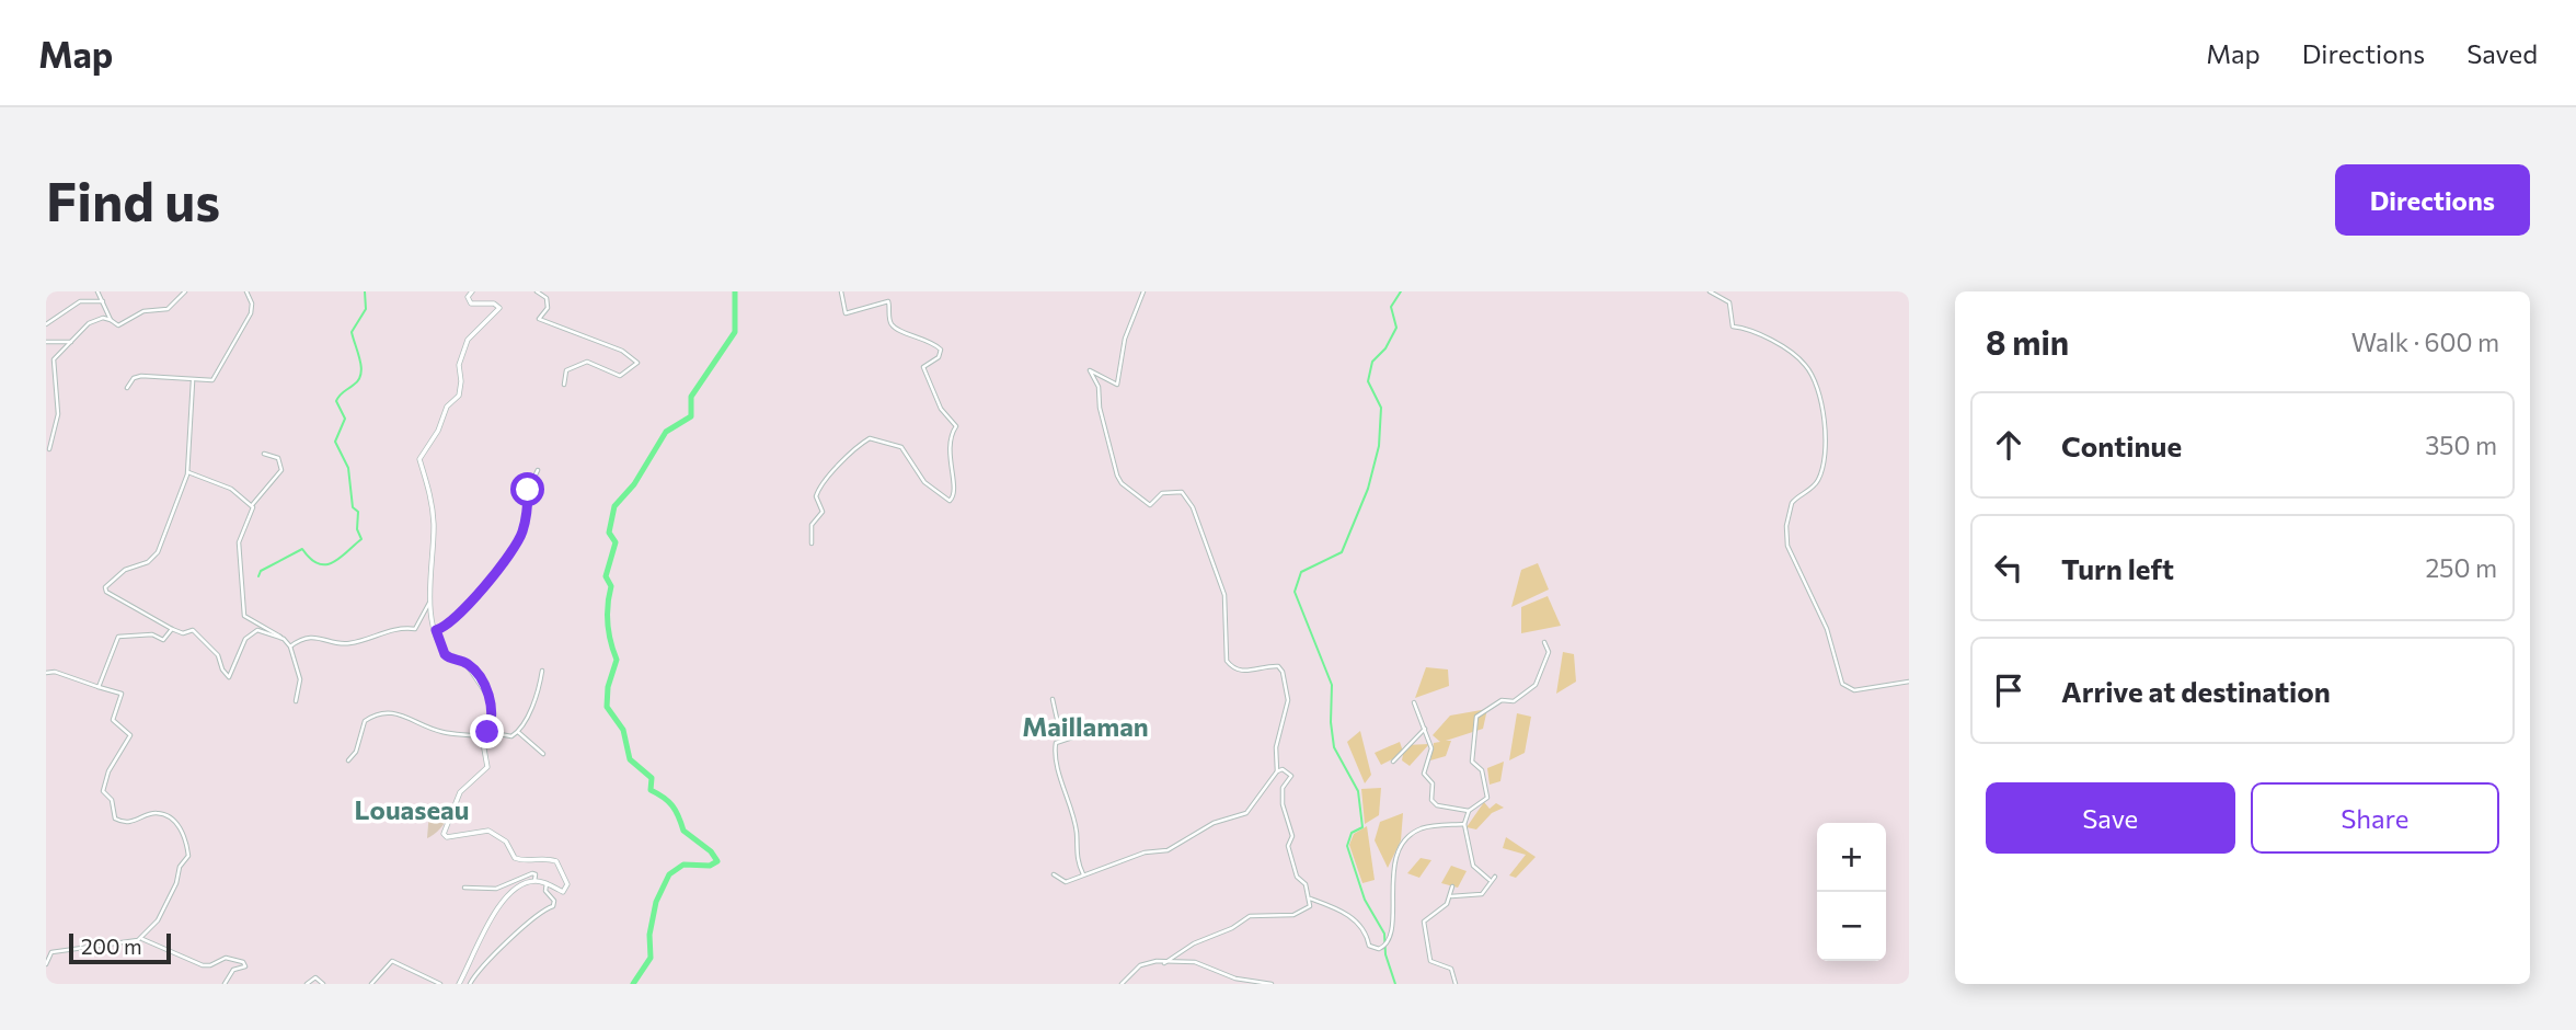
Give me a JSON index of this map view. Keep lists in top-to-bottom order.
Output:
{
  "districts": ["Maillaman", "Louaseau"],
  "scale_bar": "200 m",
  "page": {
    "header": "Map",
    "nav": ["Map", "Directions", "Saved"],
    "buttons": [
      "Directions",
      ["Save", "Share"]
    ],
    "title": "Find us",
    "heading": ["8 min", "Walk · 600 m"],
    "list": [
      ["Continue", "350 m"],
      ["Turn left", "250 m"],
      "Arrive at destination"
    ],
    "map_buttons": ["+", "−"],
    "scale": "200 m"
  }
}
